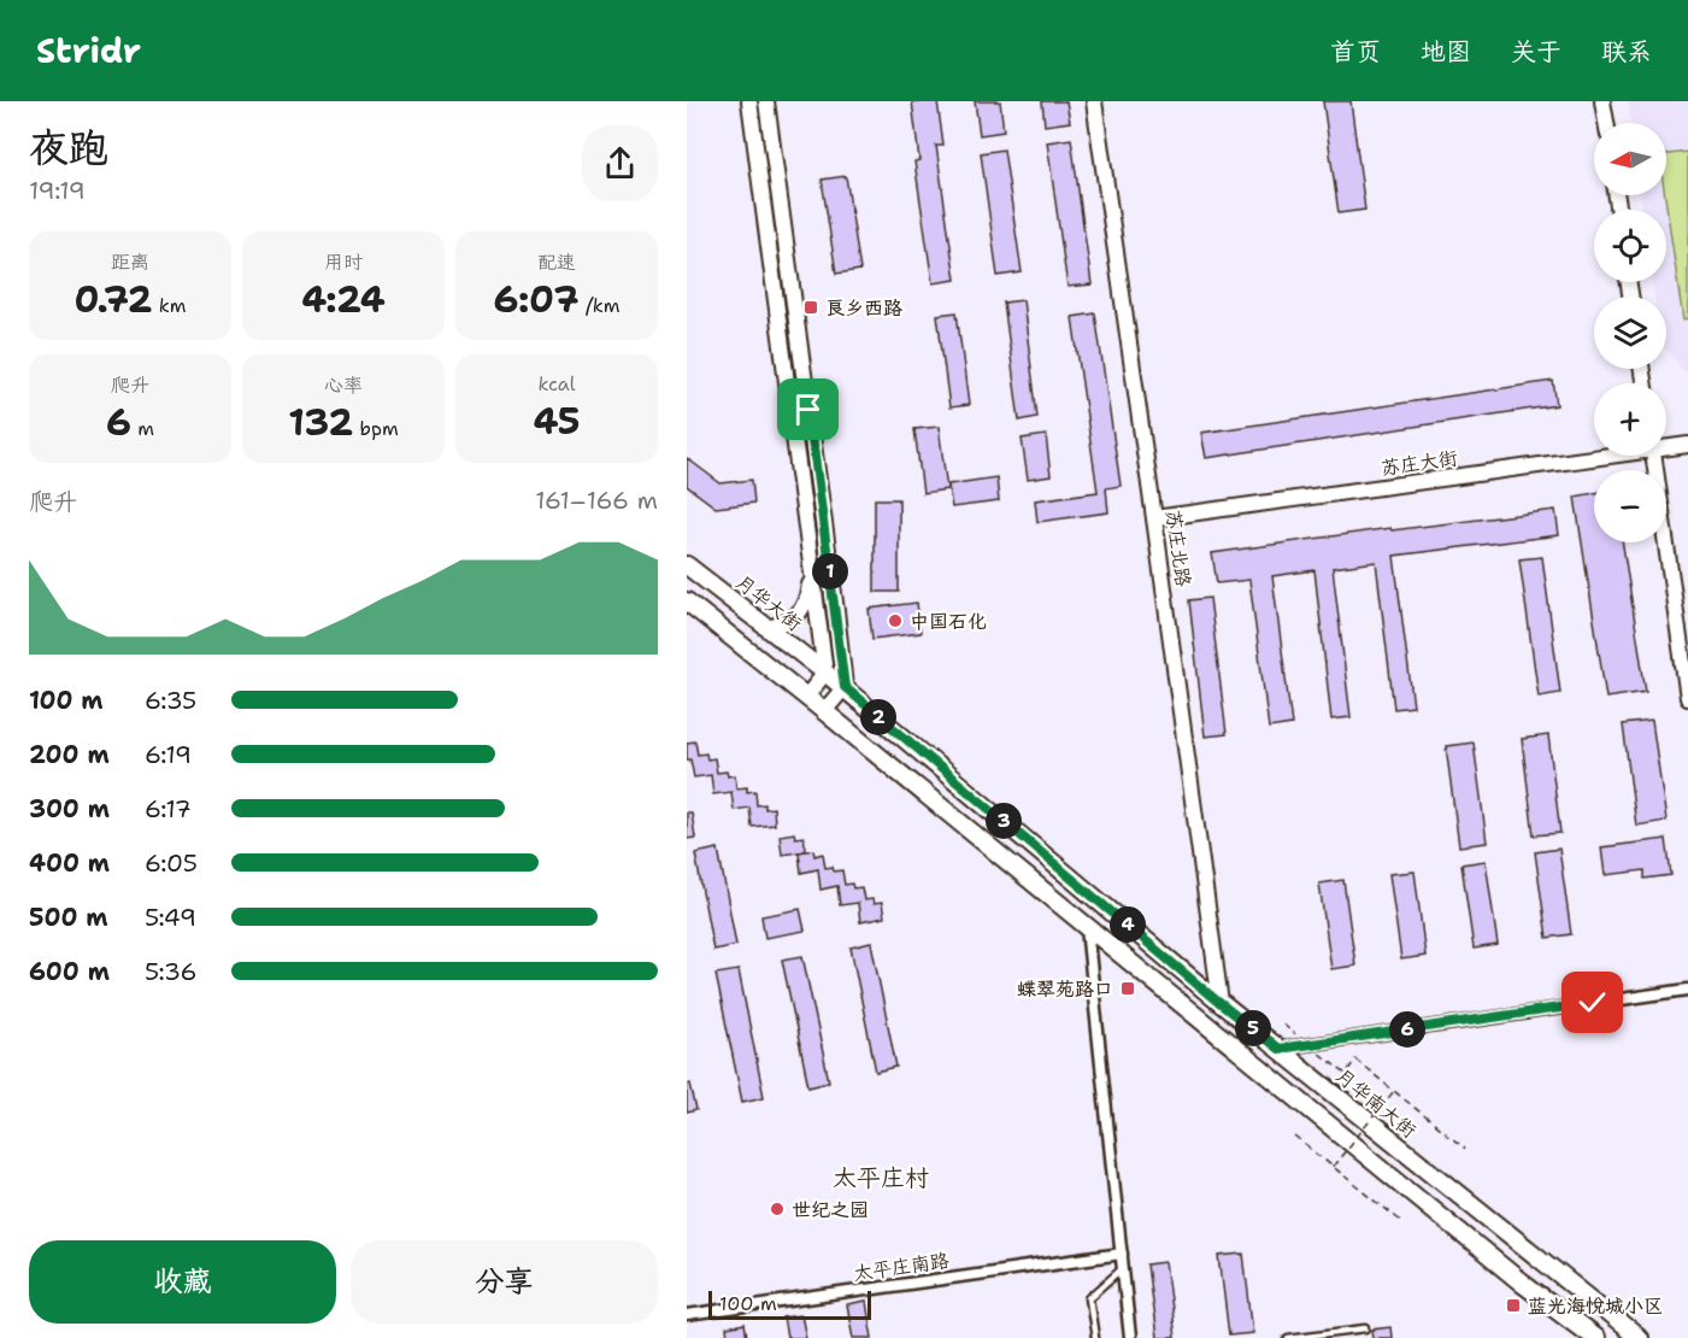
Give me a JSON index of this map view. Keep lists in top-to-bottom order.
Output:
{
  "streets": {
    "main road": [
      "苏庄大街",
      "苏庄北路",
      "月华大街",
      "月华南大街"
    ],
    "street": ["太平庄南路"]
  },
  "crossings": [
    ["苏庄大街", "苏庄北路"],
    ["苏庄北路", "月华南大街"],
    ["月华大街", "月华南大街"]
  ],
  "districts": ["太平庄村"],
  "places": {
    "transit": ["良乡西路", "蝶翠苑路口", "蓝光海悦城小区"],
    "other": ["中国石化", "世纪之园"]
  },
  "scale_bar": "100 m",
  "north": "left",
  "page": {
    "header": "Stridr",
    "nav": [
      "首页",
      "地图",
      "关于",
      "联系"
    ],
    "heading": ["夜跑", "19:19"],
    "map_buttons": ["+", "−"],
    "stats": [
      ["距离", "0.72 km"],
      ["用时", "4:24"],
      ["配速", "6:07 /km"],
      ["爬升", "6 m"],
      ["心率", "132 bpm"],
      ["kcal", "45"]
    ],
    "chart": ["爬升", "161–166 m"],
    "pins": [
      "1",
      "2",
      "3",
      "4",
      "5",
      "6"
    ],
    "list": [
      {
        "name": "100 m",
        "note": "6:35"
      },
      {
        "name": "200 m",
        "note": "6:19"
      },
      {
        "name": "300 m",
        "note": "6:17"
      },
      {
        "name": "400 m",
        "note": "6:05"
      },
      {
        "name": "500 m",
        "note": "5:49"
      },
      {
        "name": "600 m",
        "note": "5:36"
      }
    ],
    "buttons": ["收藏", "分享"],
    "scale": "100 m"
  }
}
